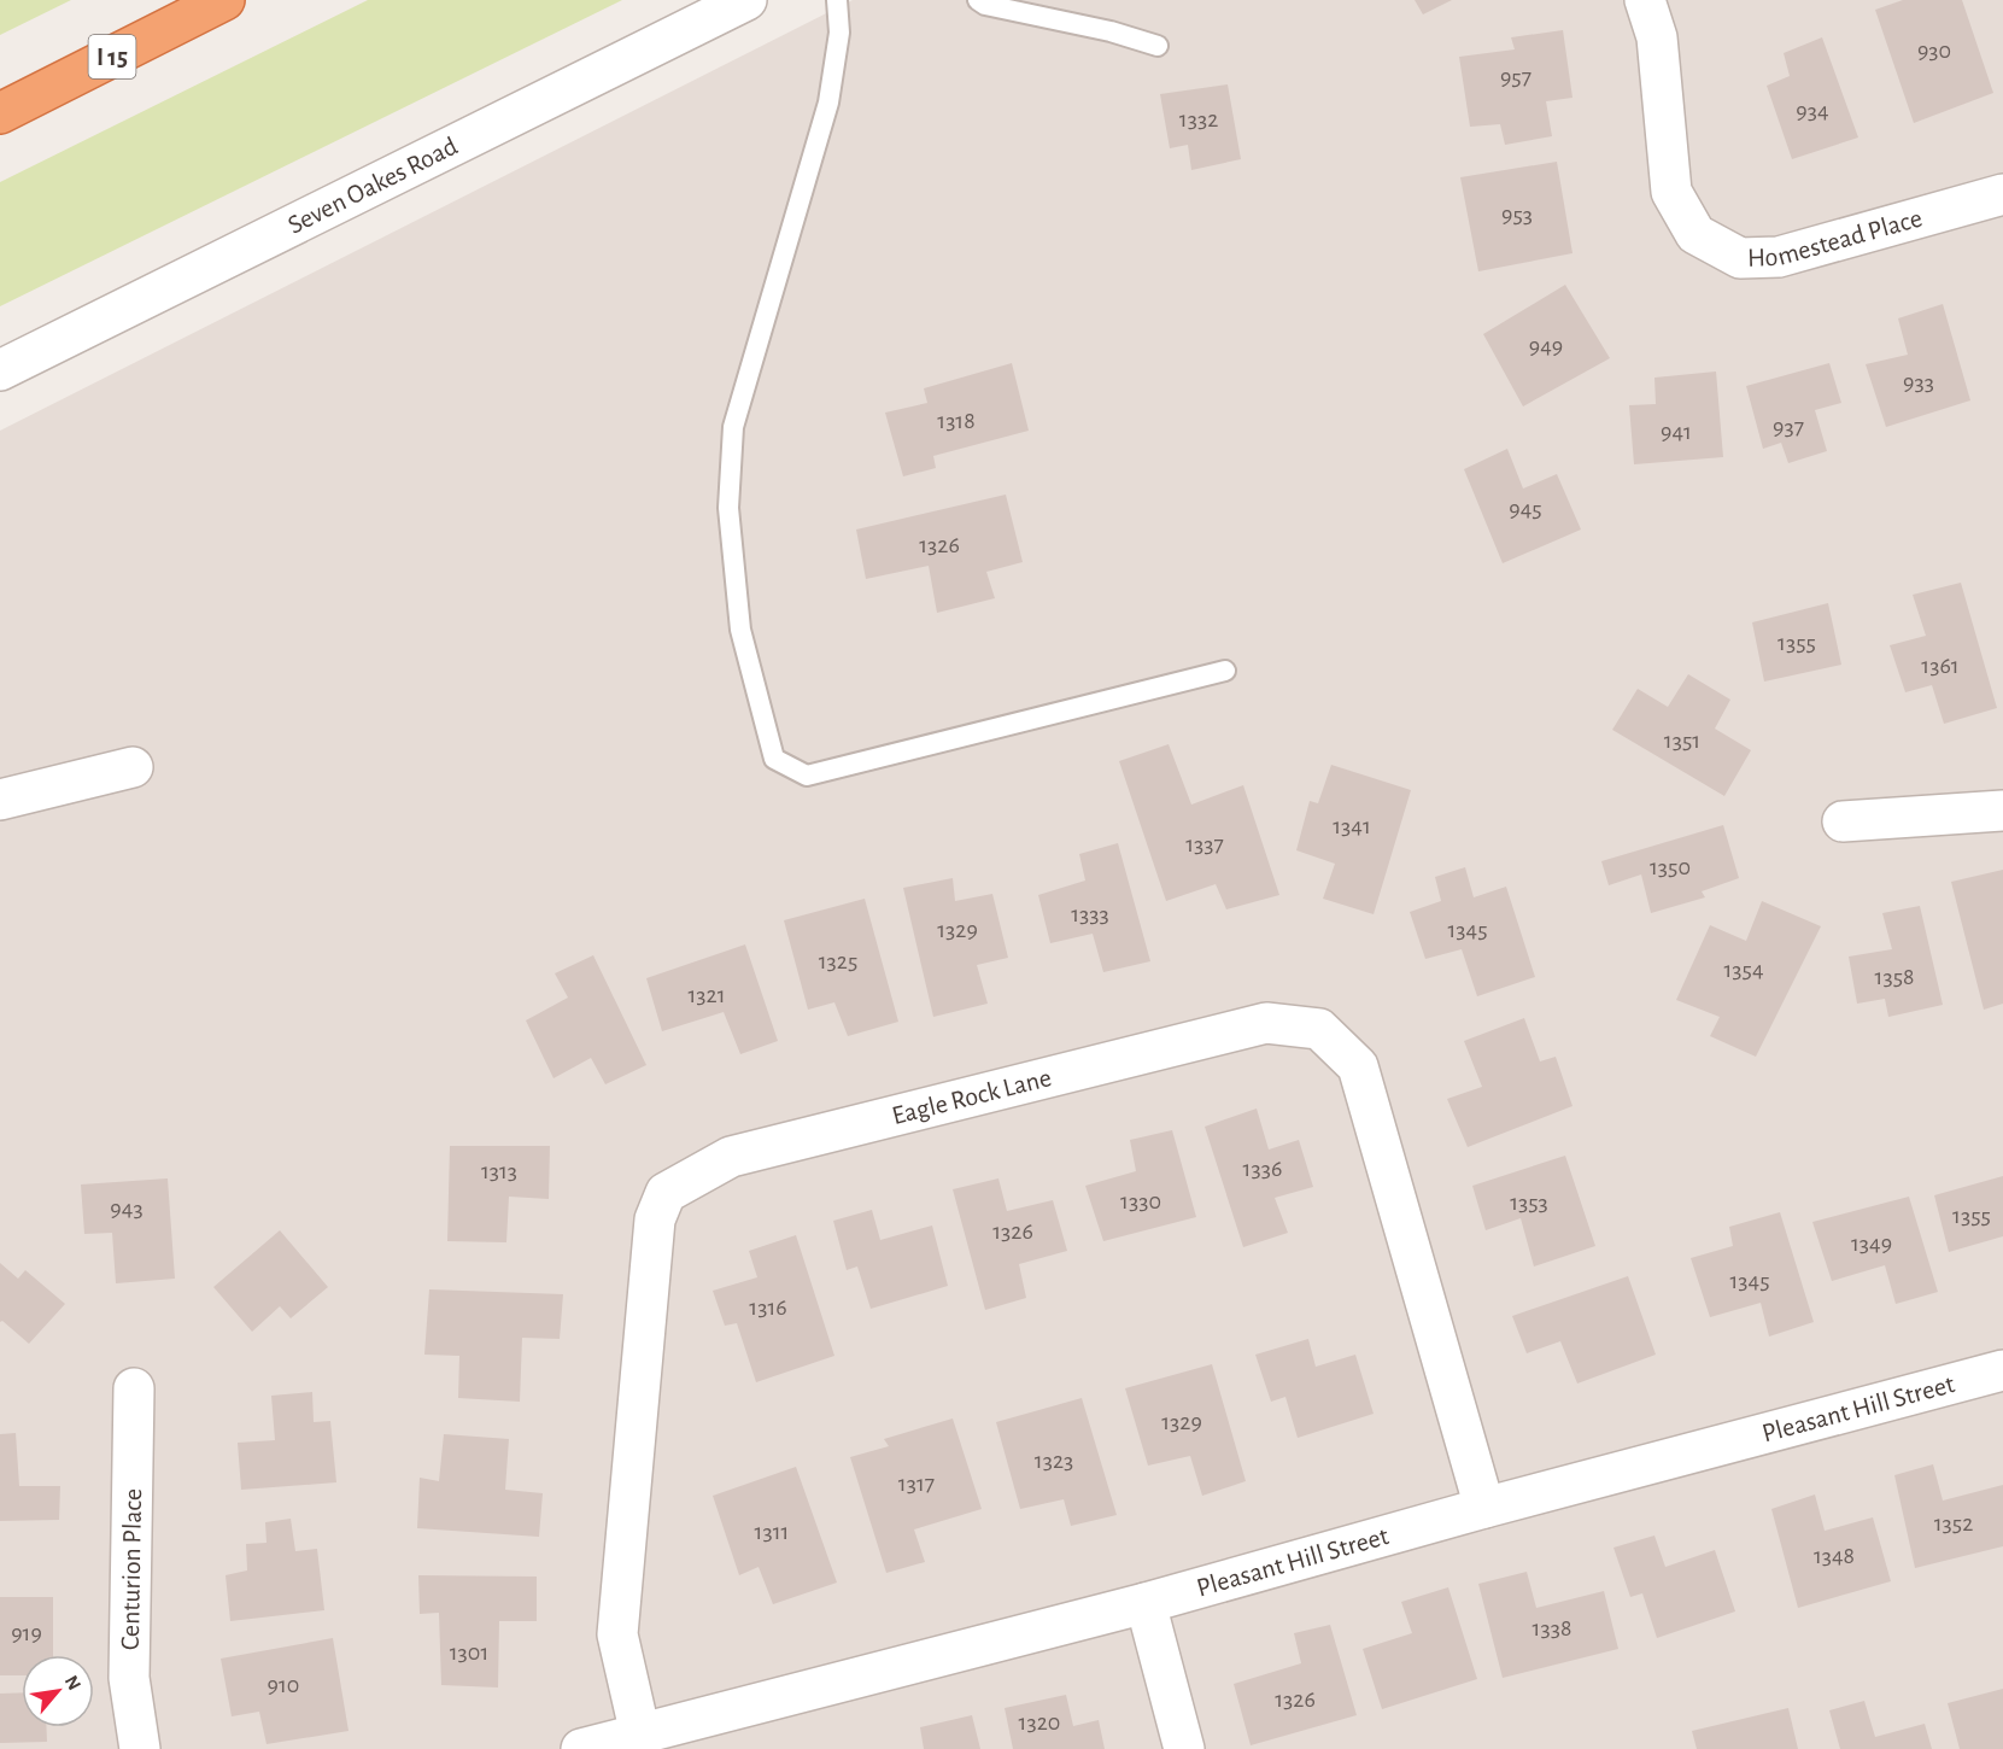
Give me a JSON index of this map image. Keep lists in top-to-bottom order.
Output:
{
  "streets": {
    "highway": ["I 15"],
    "street": [
      "Seven Oakes Road",
      "Homestead Place",
      "Eagle Rock Lane",
      "Pleasant Hill Street",
      "Centurion Place"
    ]
  },
  "crossings": [
    ["Eagle Rock Lane", "Pleasant Hill Street"]
  ],
  "house_numbers": [
    "930",
    "957",
    "934",
    "1332",
    "953",
    "949",
    "933",
    "1318",
    "937",
    "941",
    "945",
    "1326",
    "1355",
    "1361",
    "1351",
    "1341",
    "1337",
    "1350",
    "1333",
    "1329",
    "1345",
    "1325",
    "1354",
    "1358",
    "1321",
    "1336",
    "1313",
    "1330",
    "1353",
    "943",
    "1355",
    "1326",
    "1349",
    "1345",
    "1316",
    "1329",
    "1323",
    "1317",
    "1352",
    "1311",
    "1348",
    "1338",
    "919",
    "1301",
    "910",
    "1326",
    "1320"
  ],
  "north": "top right"
}
